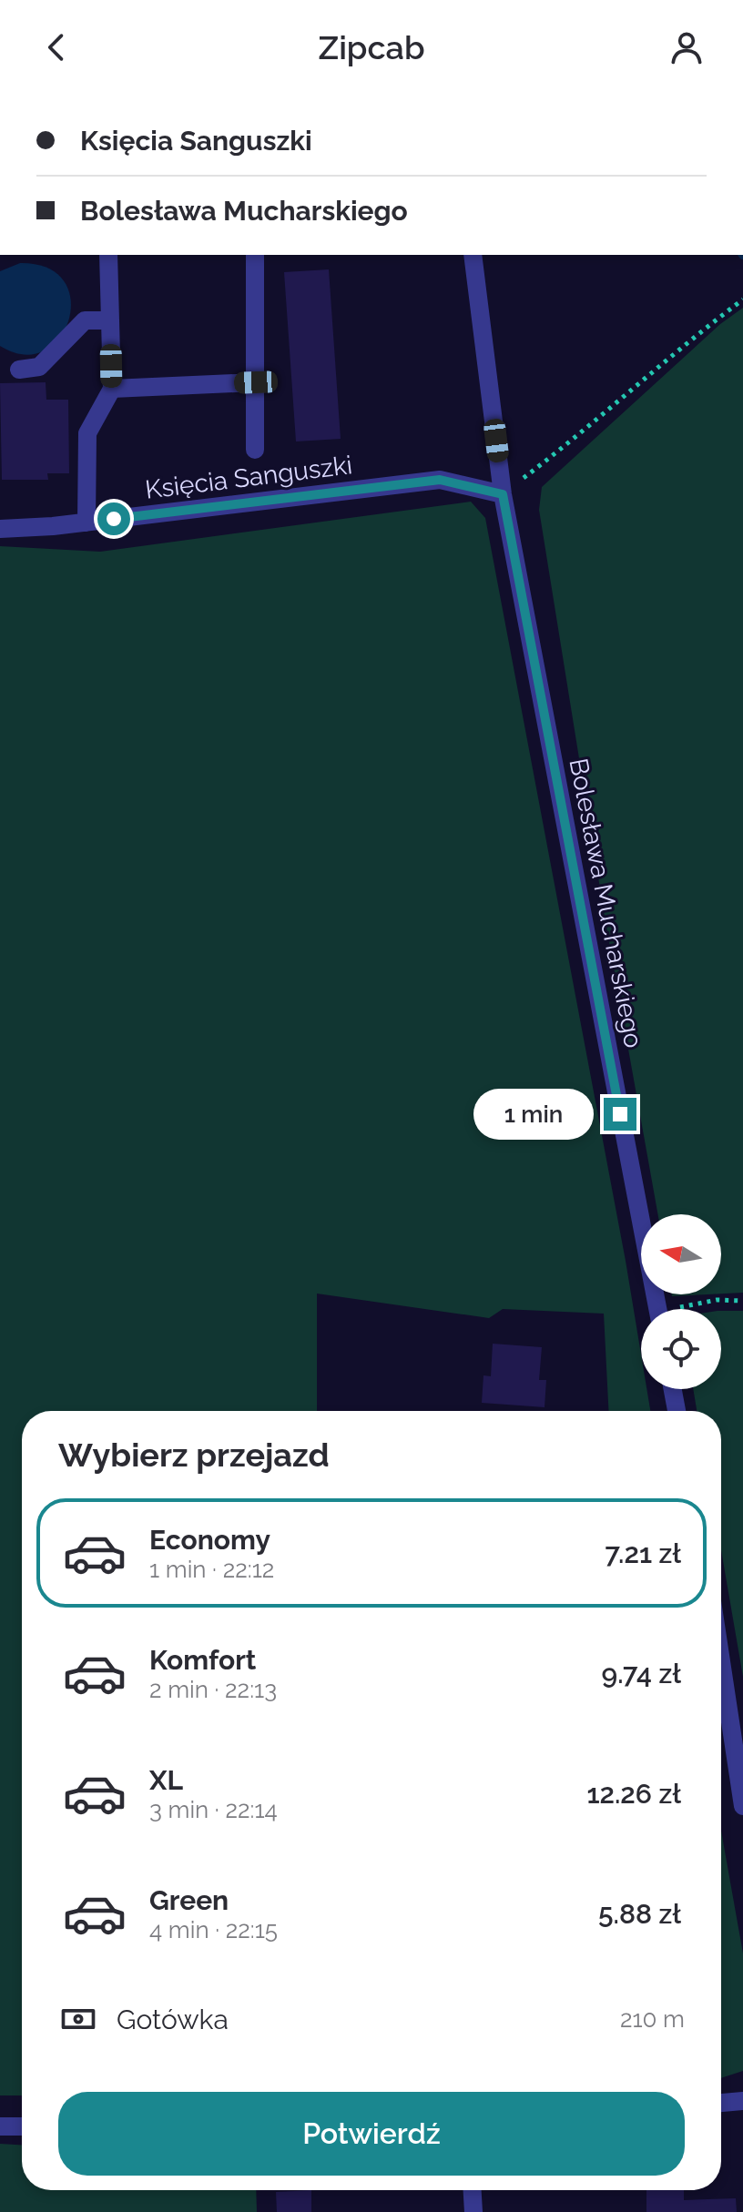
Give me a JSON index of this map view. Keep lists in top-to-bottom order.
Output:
{
  "streets": {
    "street": ["Księcia Sanguszki", "Bolesława Mucharskiego"]
  },
  "crossings": [
    ["Księcia Sanguszki", "Bolesława Mucharskiego"]
  ],
  "north": "left",
  "page": {
    "header": "Zipcab",
    "banner": ["Księcia Sanguszki", "Bolesława Mucharskiego"],
    "bubble": "1 min",
    "heading": "Wybierz przejazd",
    "list": [
      {
        "name": "Economy",
        "note": "1 min · 22:12",
        "value": "7.21 zł"
      },
      {
        "name": "Komfort",
        "note": "2 min · 22:13",
        "value": "9.74 zł"
      },
      {
        "name": "XL",
        "note": "3 min · 22:14",
        "value": "12.26 zł"
      },
      {
        "name": "Green",
        "note": "4 min · 22:15",
        "value": "5.88 zł"
      }
    ],
    "pay": ["Gotówka", "210 m"],
    "buttons": "Potwierdź"
  }
}
